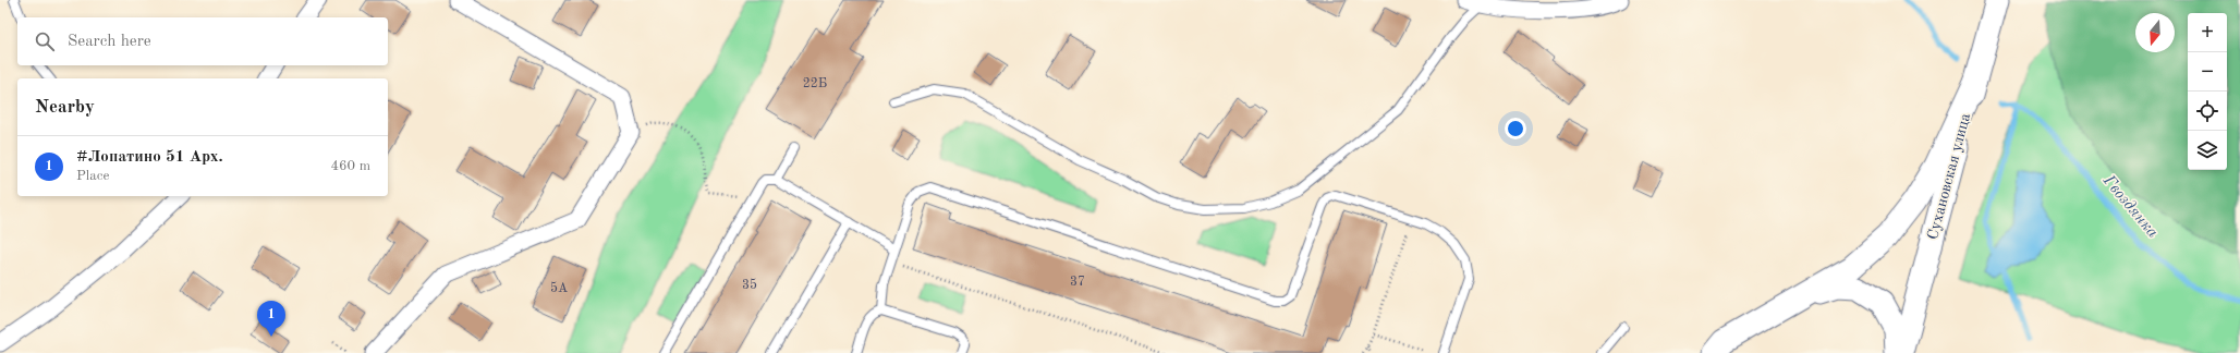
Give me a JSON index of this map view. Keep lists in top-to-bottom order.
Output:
{
  "streets": {
    "street": ["Сухановская улица"]
  },
  "water": ["Гвоздянка"],
  "house_numbers": [
    "22Б",
    "37",
    "35",
    "5А"
  ],
  "north": "bottom",
  "page": {
    "map_buttons": ["+", "−"],
    "search": "Search here",
    "heading": "Nearby",
    "list": [
      {
        "mark": "1",
        "name": "#Лопатино 51 Арх.",
        "note": "Place",
        "value": "460 m"
      }
    ],
    "pins": "1"
  }
}
